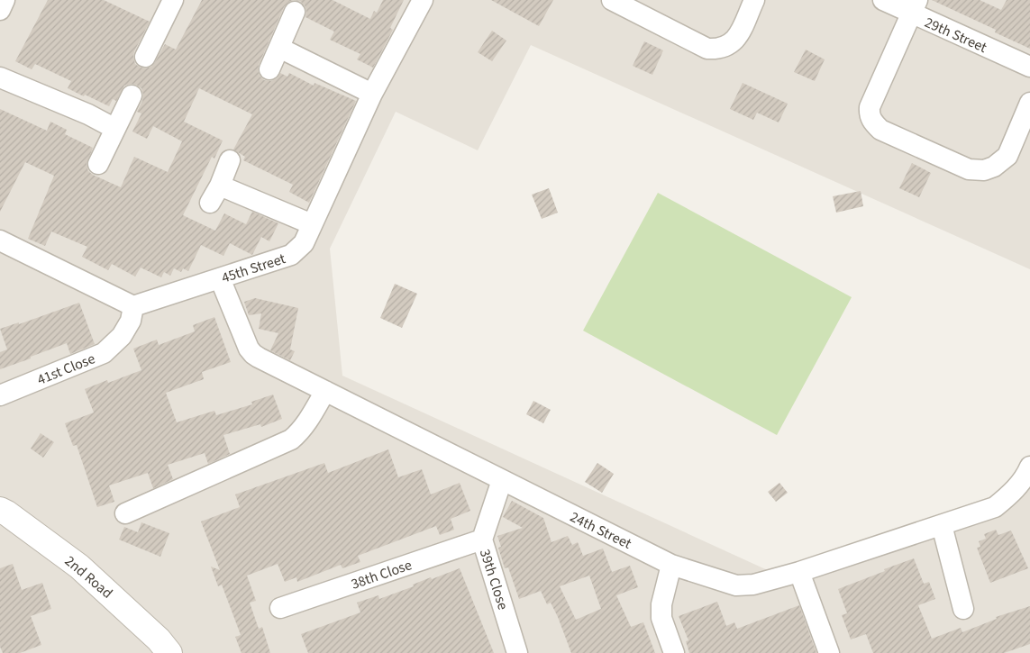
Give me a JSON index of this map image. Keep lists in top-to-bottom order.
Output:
{
  "streets": {
    "street": [
      "29th Street",
      "45th Street",
      "41st Close",
      "24th Street",
      "38th Close",
      "2nd Road",
      "39th Close"
    ]
  },
  "crossings": [
    ["45th Street", "41st Close"],
    ["45th Street", "24th Street"],
    ["24th Street", "39th Close"],
    ["38th Close", "39th Close"]
  ]
}
